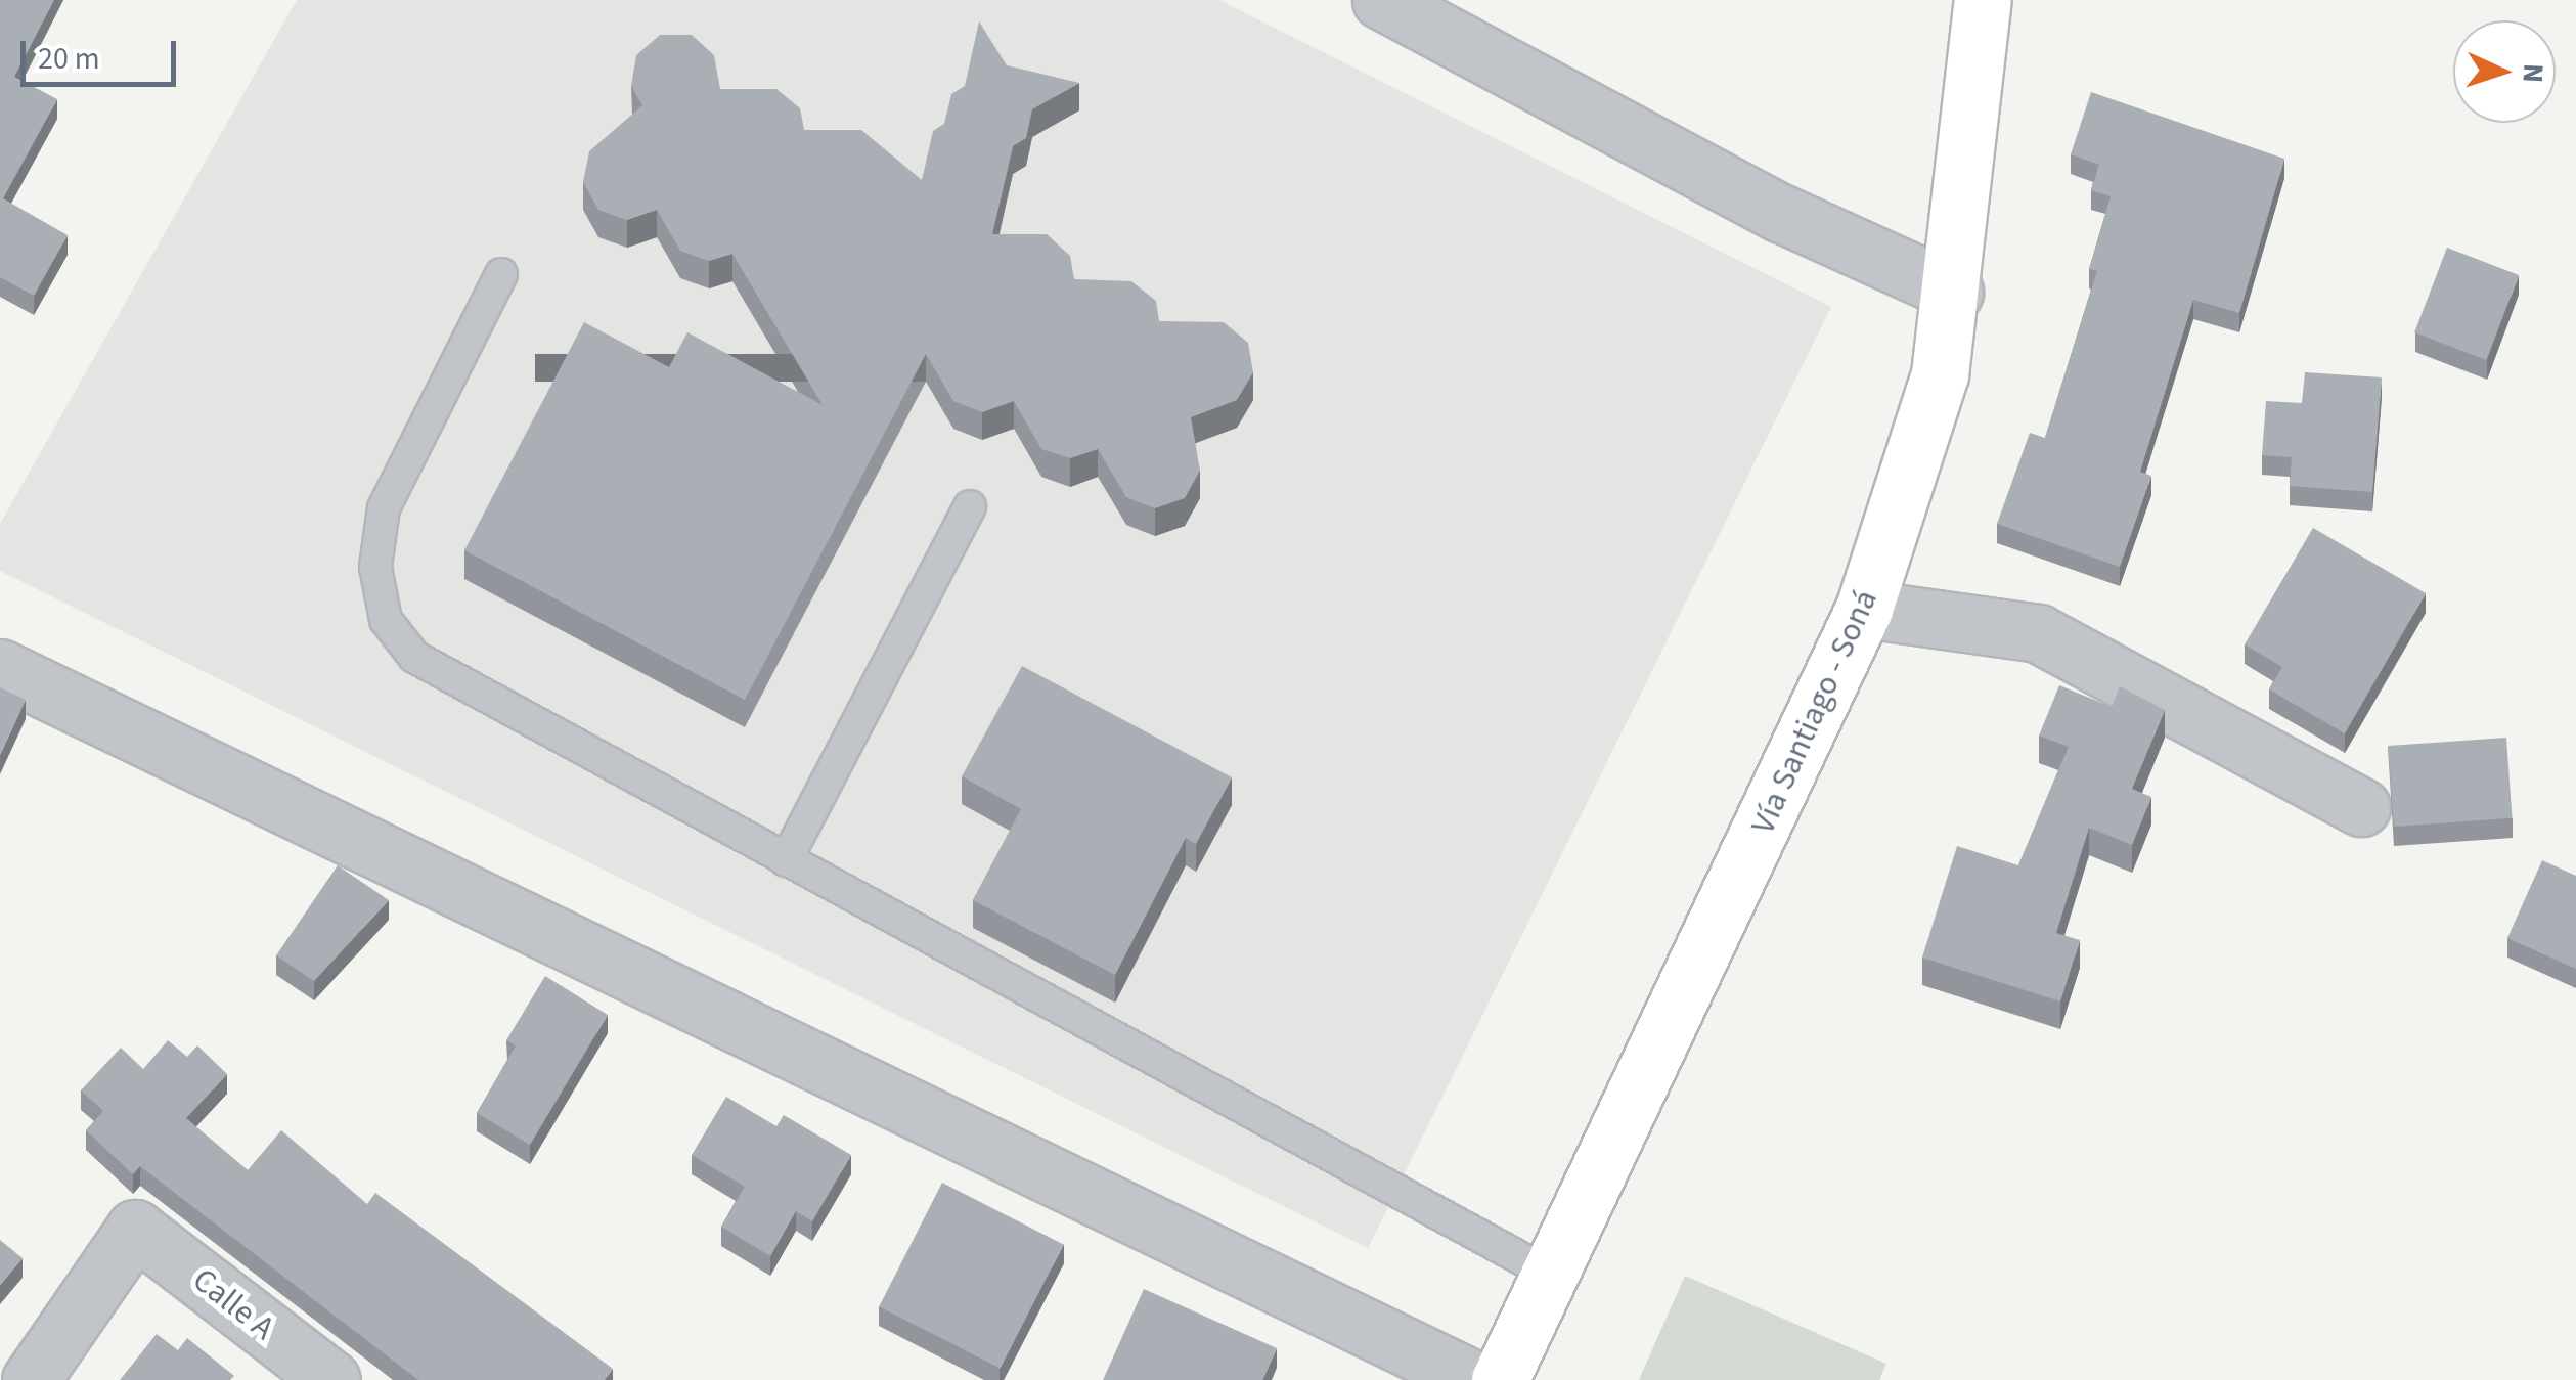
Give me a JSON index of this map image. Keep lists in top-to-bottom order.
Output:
{
  "streets": {
    "main road": ["Vía Santiago - Soná"],
    "street": ["Calle A"]
  },
  "scale_bar": "20 m",
  "north": "right"
}
